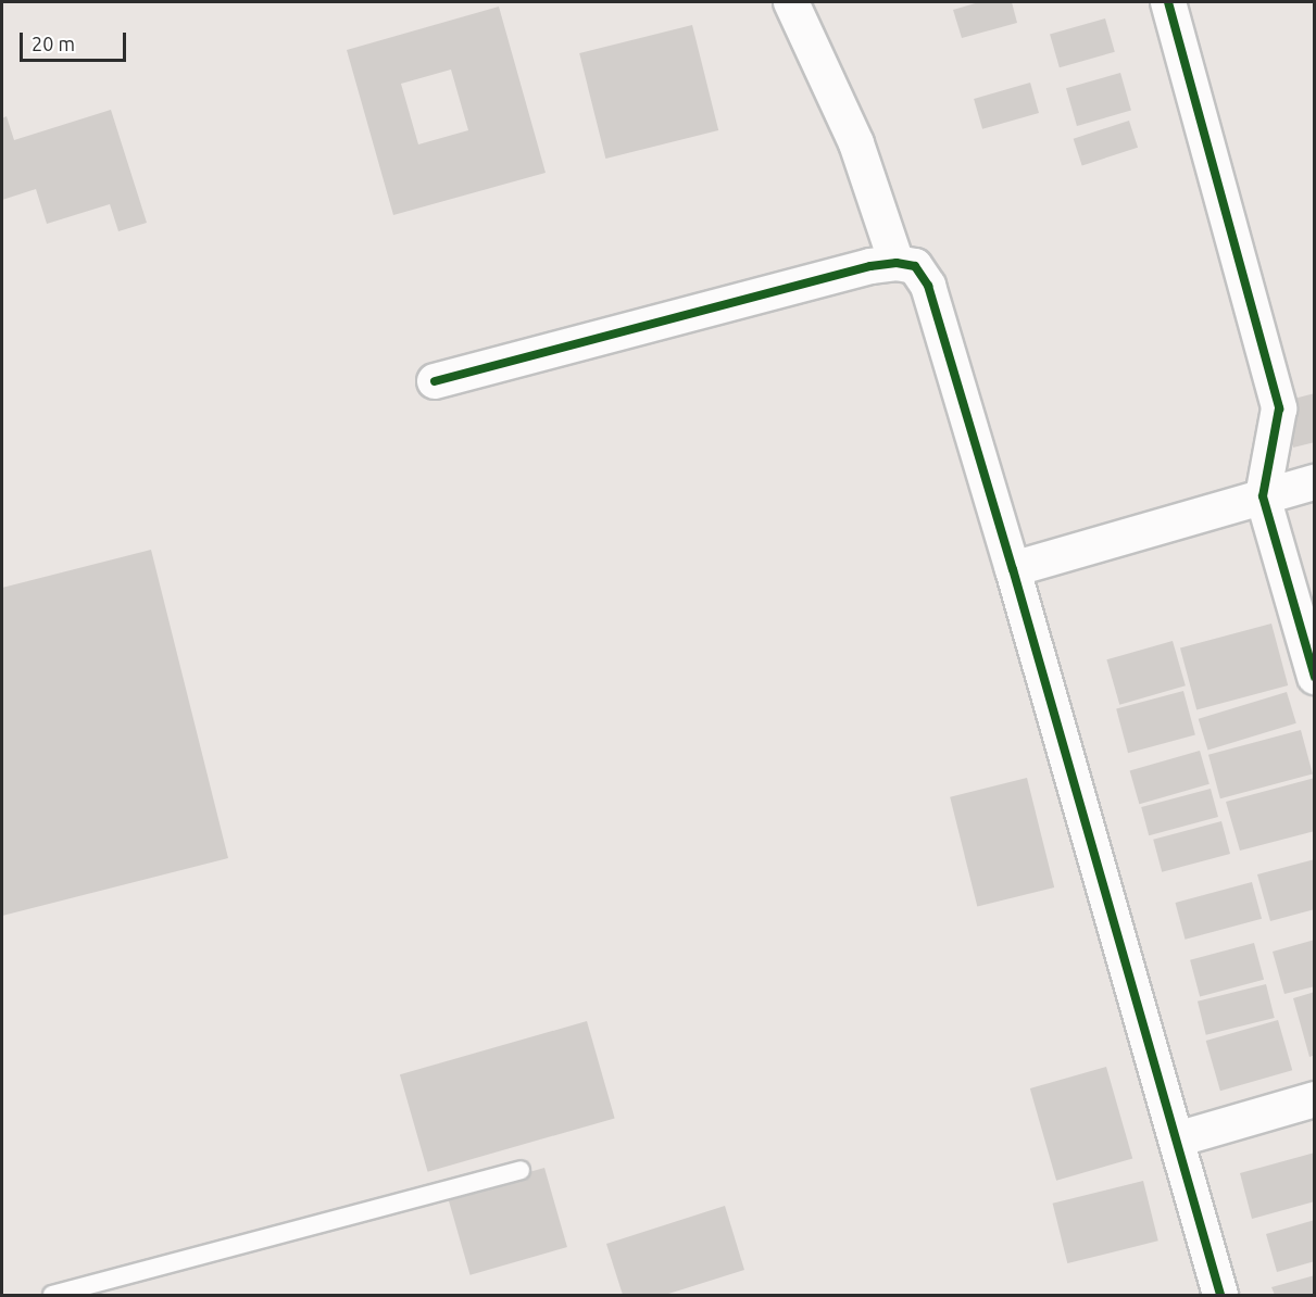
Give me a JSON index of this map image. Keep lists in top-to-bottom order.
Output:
{
  "scale_bar": "20 m"
}
